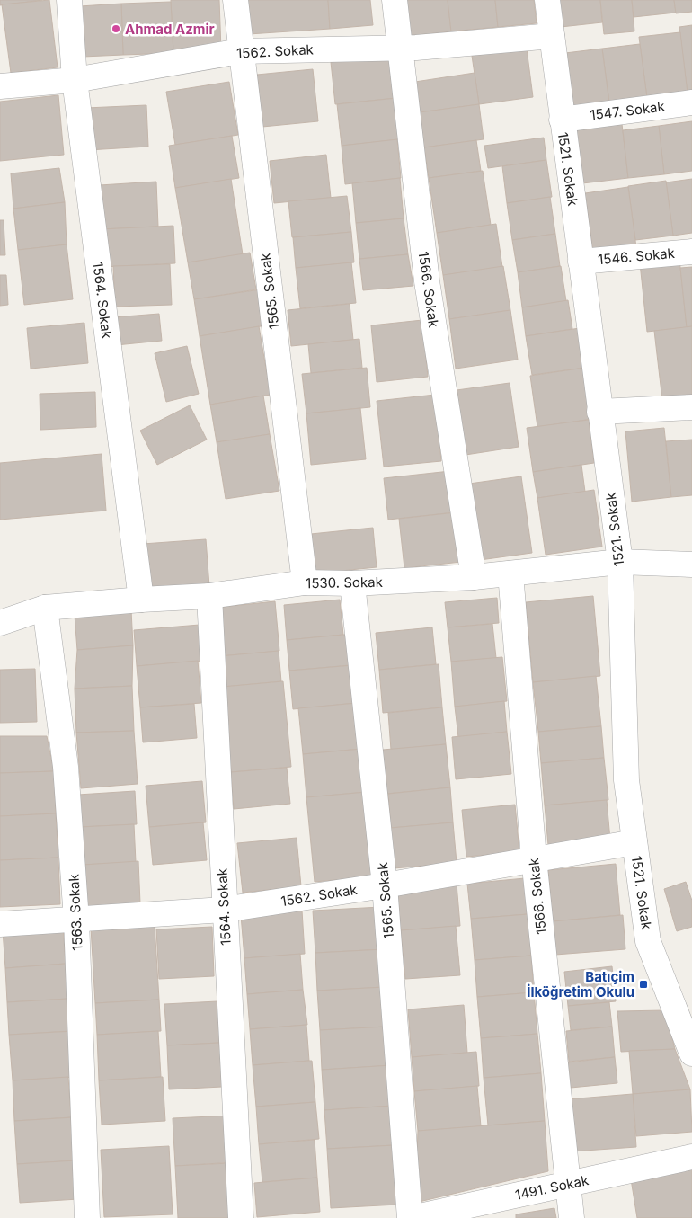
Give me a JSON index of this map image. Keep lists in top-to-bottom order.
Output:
{
  "streets": {
    "street": [
      "1562. Sokak",
      "1547. Sokak",
      "1521. Sokak",
      "1546. Sokak",
      "1566. Sokak",
      "1565. Sokak",
      "1564. Sokak",
      "1530. Sokak",
      "1563. Sokak",
      "1491. Sokak"
    ]
  },
  "crossings": [
    ["1562. Sokak", "1521. Sokak"],
    ["1562. Sokak", "1566. Sokak"],
    ["1562. Sokak", "1565. Sokak"],
    ["1562. Sokak", "1564. Sokak"],
    ["1562. Sokak", "1563. Sokak"],
    ["1547. Sokak", "1521. Sokak"],
    ["1521. Sokak", "1546. Sokak"],
    ["1521. Sokak", "1530. Sokak"],
    ["1566. Sokak", "1530. Sokak"],
    ["1566. Sokak", "1491. Sokak"],
    ["1565. Sokak", "1530. Sokak"],
    ["1565. Sokak", "1491. Sokak"],
    ["1564. Sokak", "1530. Sokak"],
    ["1530. Sokak", "1563. Sokak"]
  ],
  "places": {
    "other": ["Ahmad Azmir"],
    "transit": ["Batıçim İlköğretim Okulu"]
  }
}
